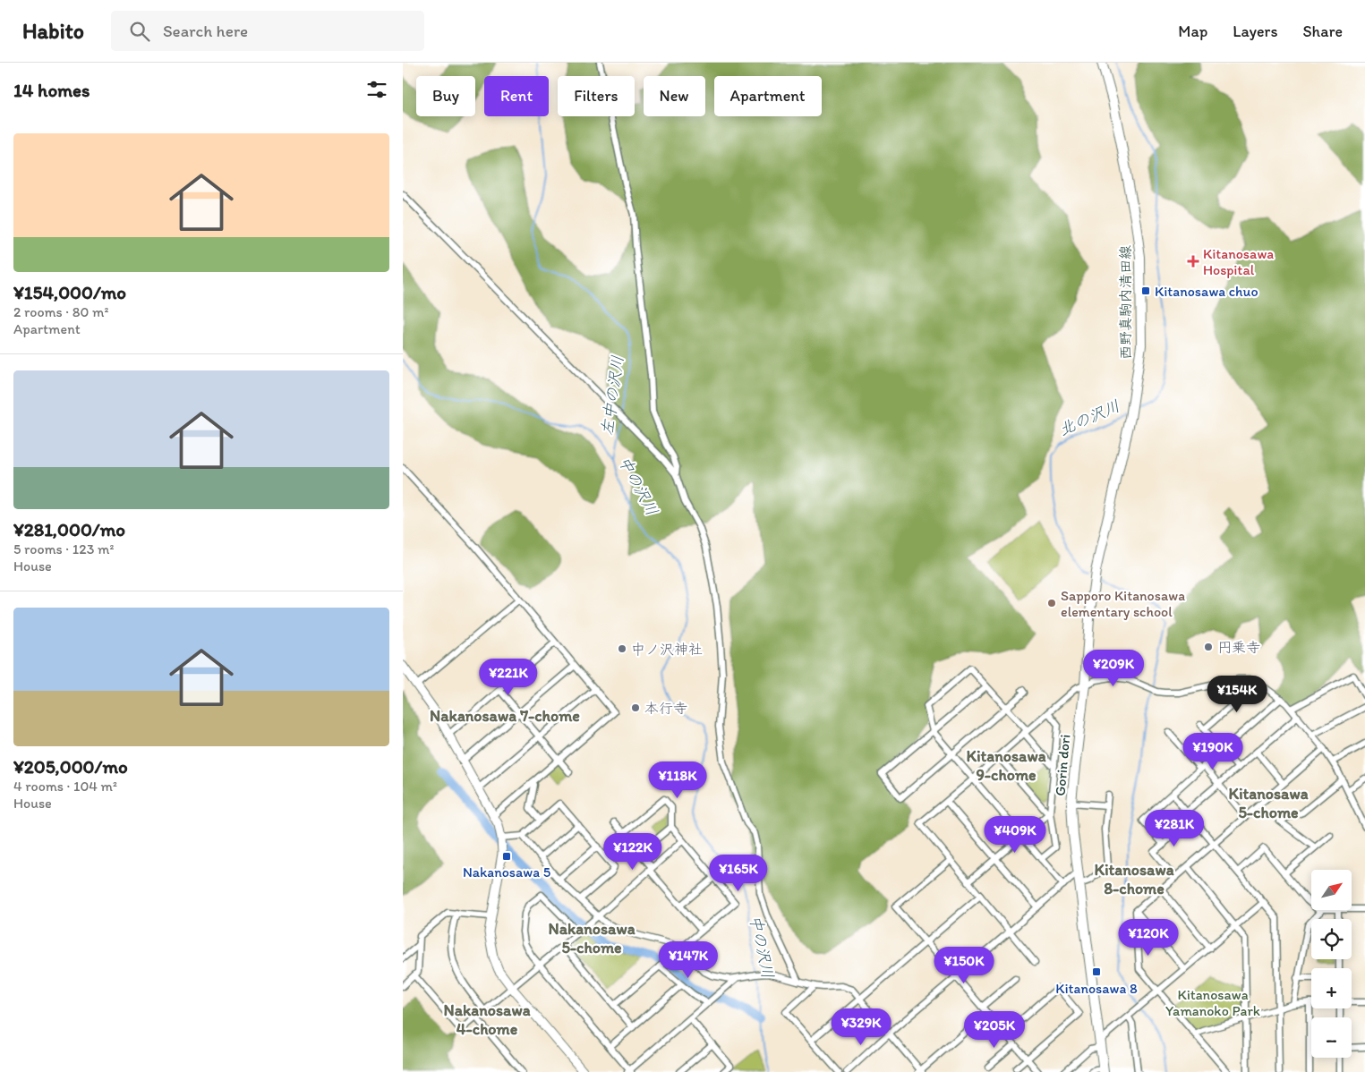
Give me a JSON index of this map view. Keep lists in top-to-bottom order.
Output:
{
  "streets": {
    "main road": ["西野真駒内清田線", "Gorin dori"]
  },
  "crossings": [
    ["西野真駒内清田線", "Gorin dori"]
  ],
  "districts": [
    "Nakanosawa 7-chome",
    "Kitanosawa 9-chome",
    "Kitanosawa 5-chome",
    "Kitanosawa 8-chome",
    "Nakanosawa 5-chome",
    "Nakanosawa 4-chome"
  ],
  "water": ["左中の沢川", "北の沢川", "中の沢川"],
  "parks": ["Kitanosawa Yamanoko Park"],
  "places": {
    "health": ["Kitanosawa Hospital"],
    "transit": ["Kitanosawa chuo", "Nakanosawa 5", "Kitanosawa 8"],
    "other": [
      "Sapporo Kitanosawa elementary school",
      "円乗寺",
      "中ノ沢神社",
      "本行寺"
    ]
  },
  "north": "top right",
  "page": {
    "header": "Habito",
    "search": "Search here",
    "nav": ["Map", "Layers", "Share"],
    "heading": "14 homes",
    "chip": [
      "Buy",
      "Rent",
      "Filters",
      "New",
      "Apartment"
    ],
    "list": [
      {
        "name": "¥154,000/mo",
        "note": "2 rooms · 80 m² · Apartment"
      },
      {
        "name": "¥281,000/mo",
        "note": "5 rooms · 123 m² · House"
      },
      {
        "name": "¥205,000/mo",
        "note": "4 rooms · 104 m² · House"
      }
    ],
    "price": [
      "¥209K",
      "¥221K",
      "¥154K",
      "¥190K",
      "¥118K",
      "¥281K",
      "¥409K",
      "¥122K",
      "¥165K",
      "¥120K",
      "¥147K",
      "¥150K",
      "¥329K",
      "¥205K"
    ],
    "map_buttons": ["+", "−"]
  }
}
